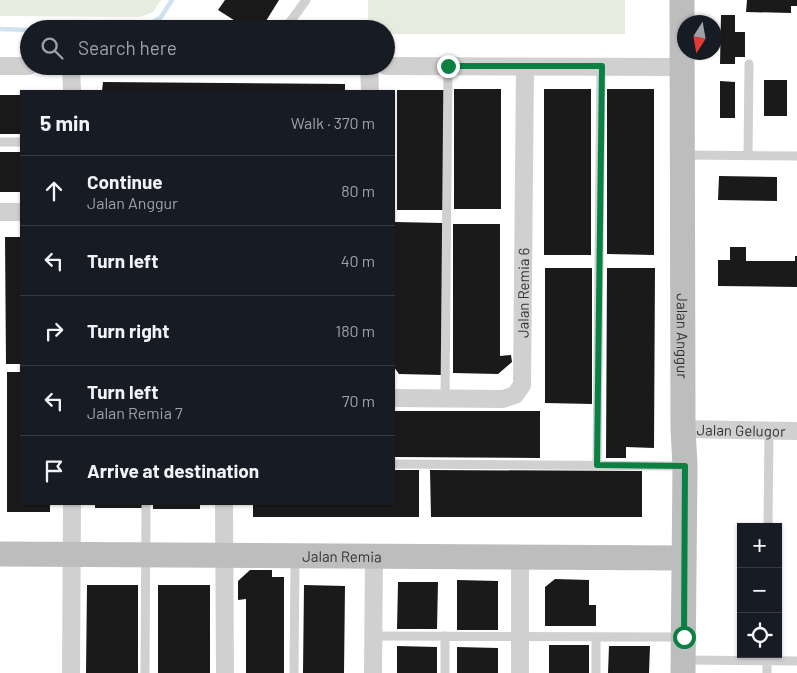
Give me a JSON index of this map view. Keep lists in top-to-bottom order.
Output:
{
  "streets": {
    "street": [
      "Jalan Remia 6",
      "Jalan Anggur",
      "Jalan Gelugor",
      "Jalan Remia"
    ]
  },
  "crossings": [
    ["Jalan Anggur", "Jalan Gelugor"],
    ["Jalan Anggur", "Jalan Remia"]
  ],
  "north": "bottom",
  "page": {
    "search": "Search here",
    "heading": ["5 min", "Walk · 370 m"],
    "list": [
      ["Continue", "Jalan Anggur", "80 m"],
      ["Turn left", "40 m"],
      ["Turn right", "180 m"],
      ["Turn left", "Jalan Remia 7", "70 m"],
      "Arrive at destination"
    ],
    "map_buttons": ["+", "−"]
  }
}
